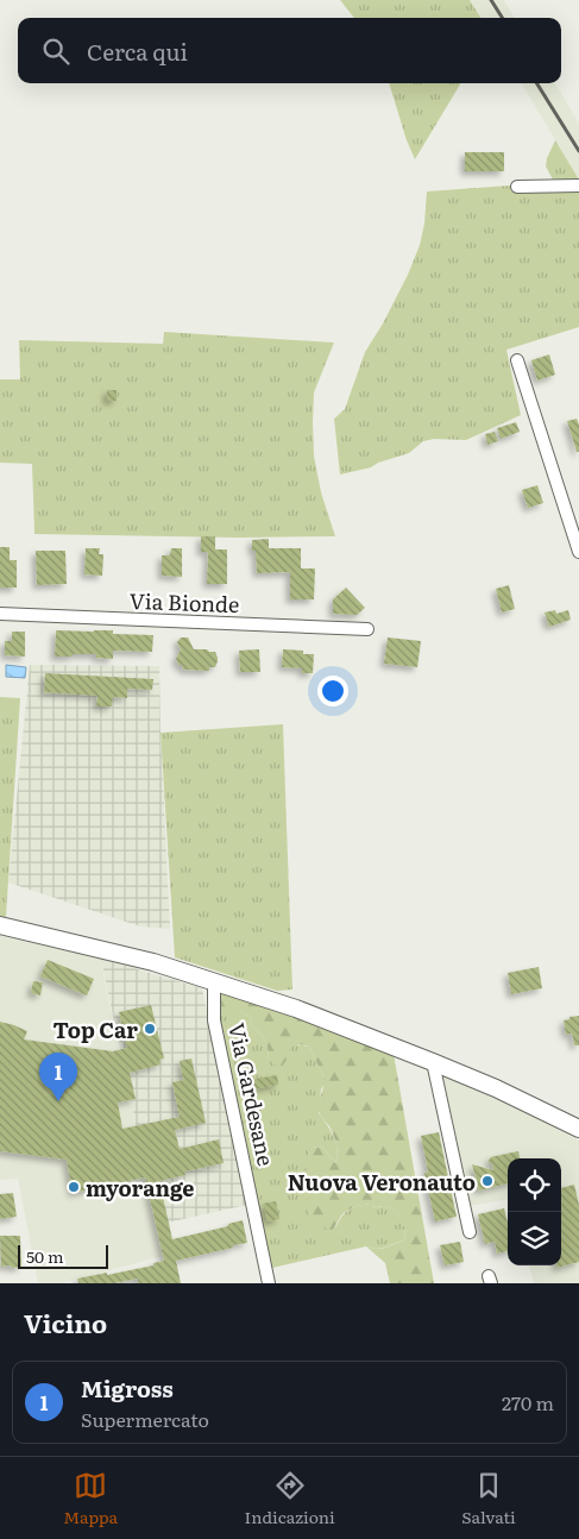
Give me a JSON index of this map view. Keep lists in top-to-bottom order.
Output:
{
  "streets": {
    "main road": ["Via Gardesane"],
    "street": ["Via Bionde"]
  },
  "places": ["Top Car", "Nuova Veronauto", "myorange"],
  "scale_bar": "50 m",
  "page": {
    "search": "Cerca qui",
    "pins": "1",
    "scale": "50 m",
    "heading": "Vicino",
    "list": [
      {
        "mark": "1",
        "name": "Migross",
        "note": "Supermercato",
        "value": "270 m"
      }
    ],
    "nav": ["Mappa", "Indicazioni", "Salvati"]
  }
}
